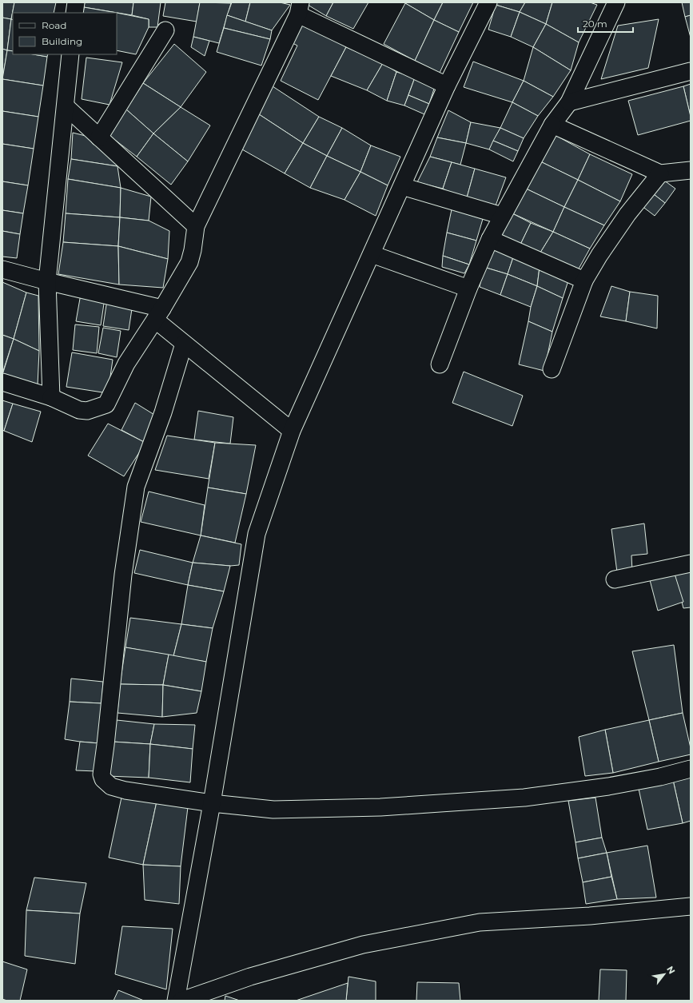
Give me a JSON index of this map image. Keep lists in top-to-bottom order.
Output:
{
  "legend": ["Road", "Building"],
  "scale_bar": "20 m",
  "north": "top right"
}
